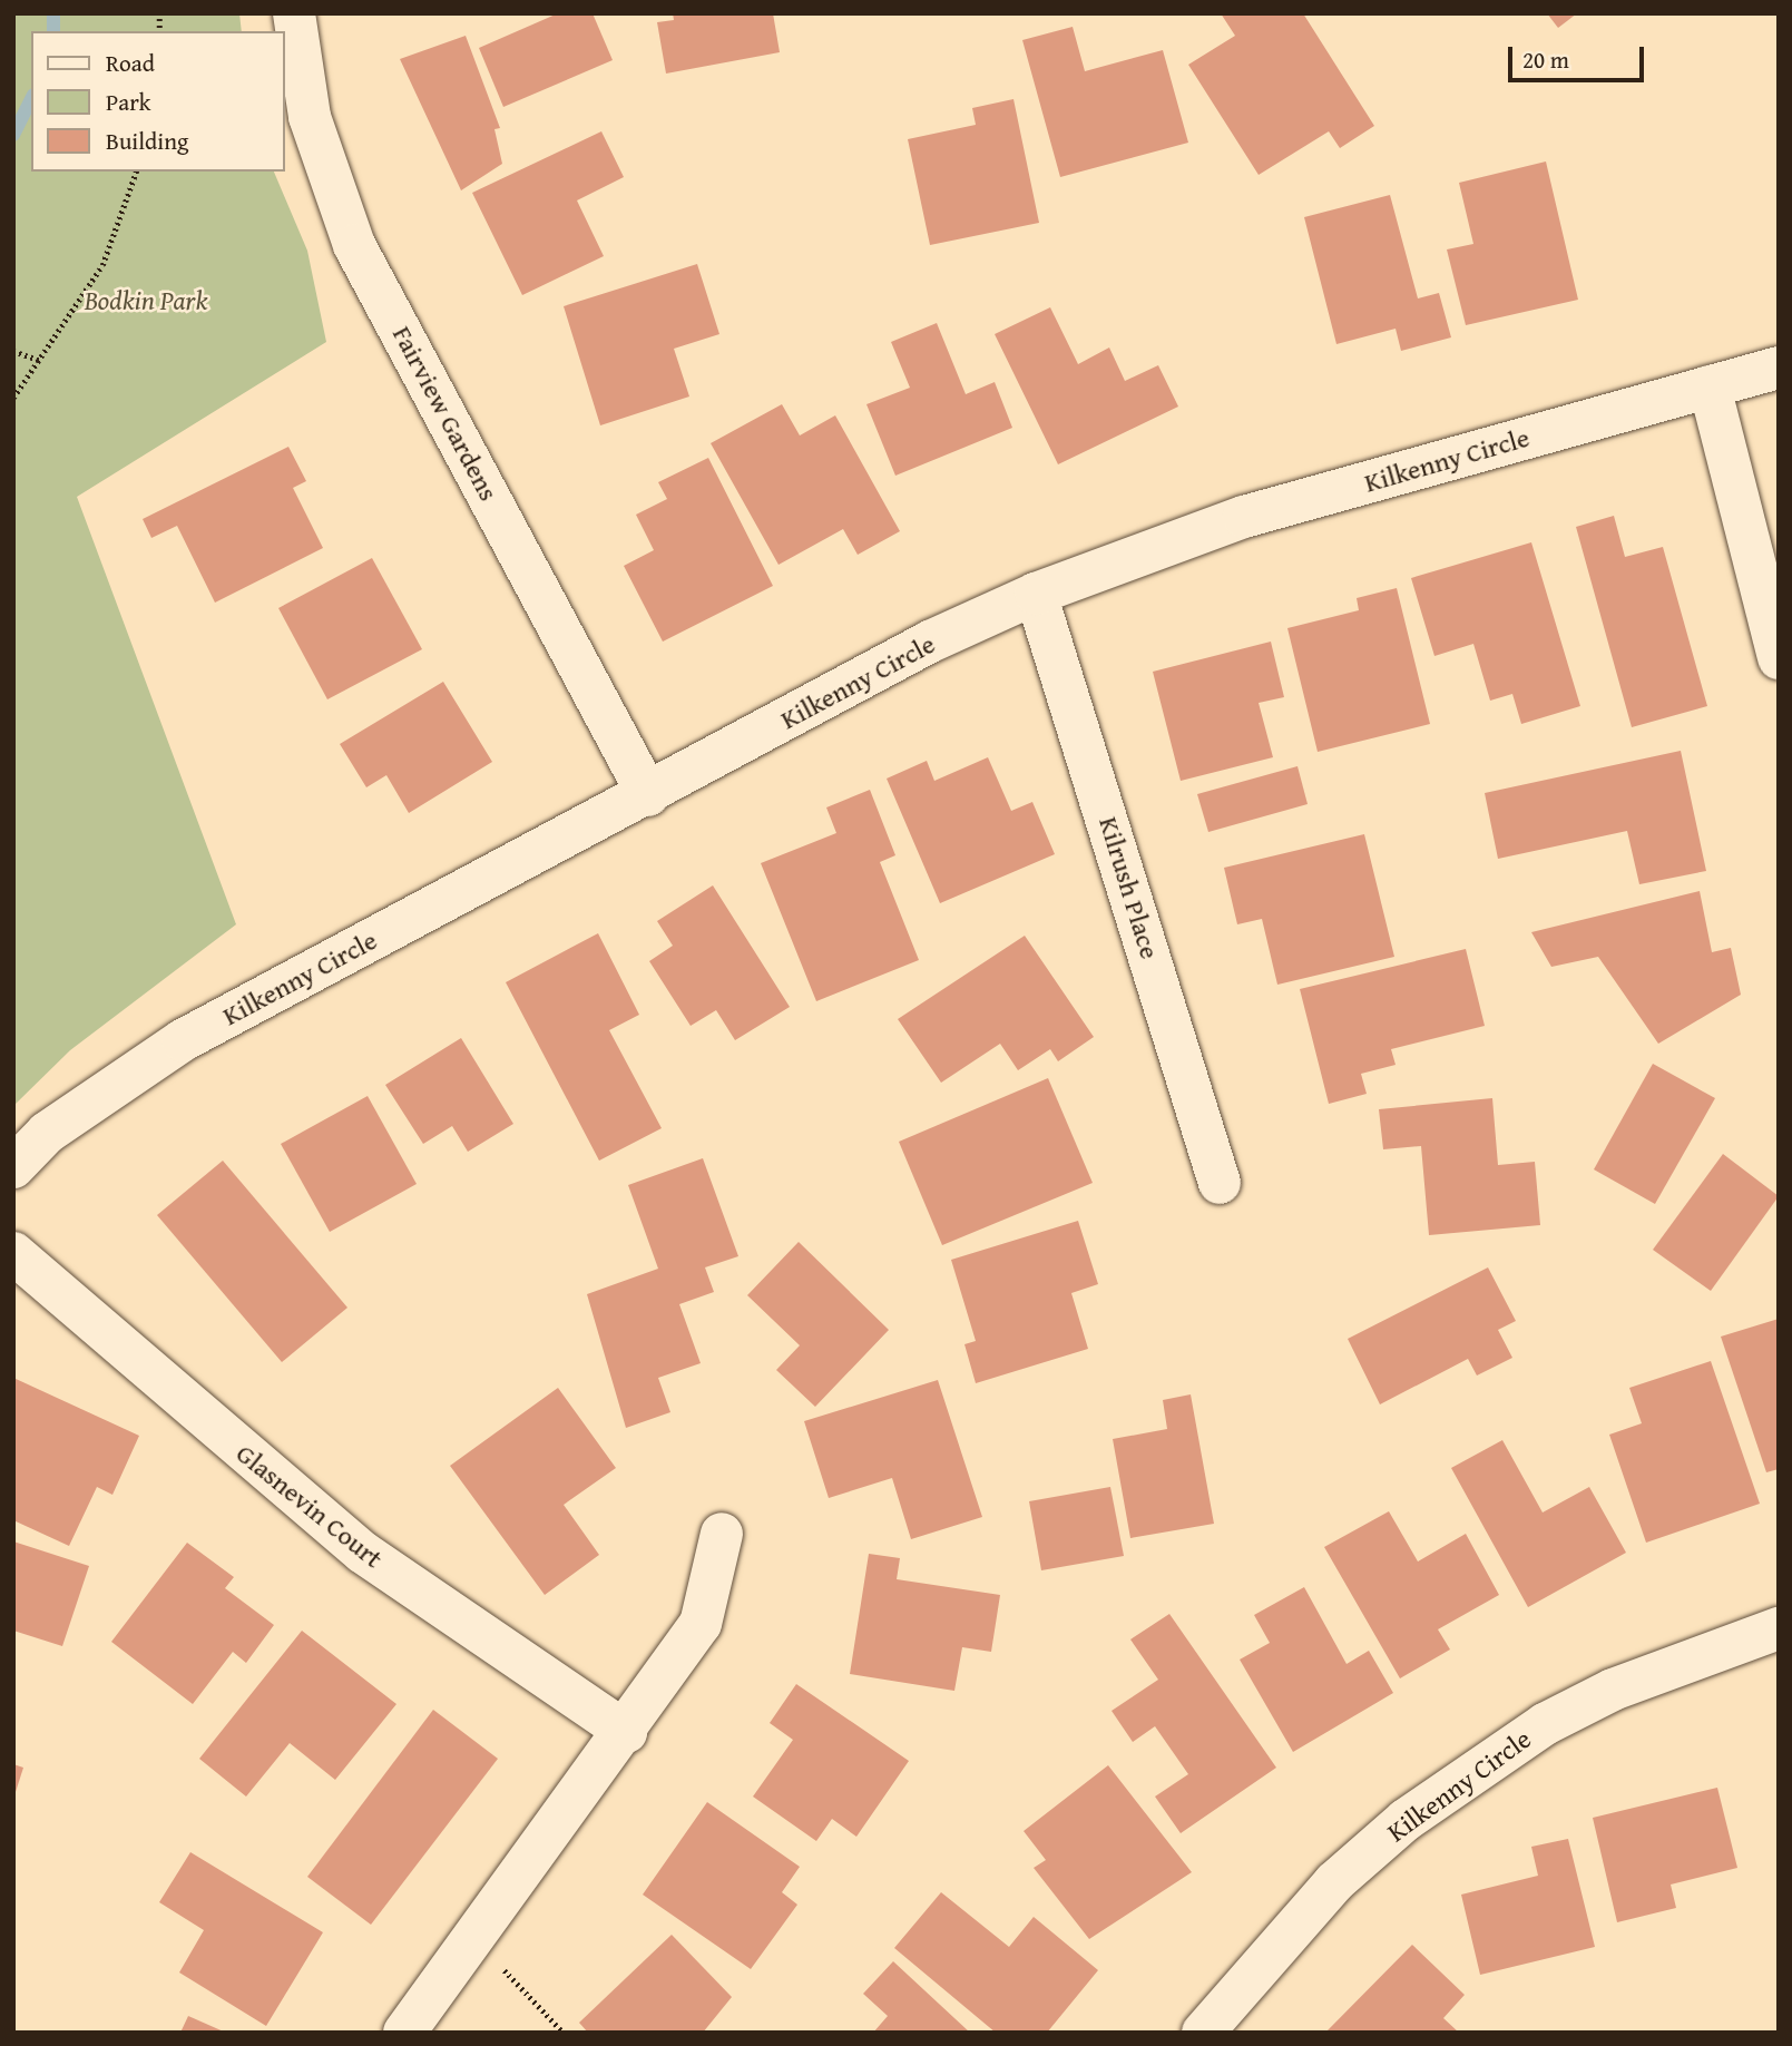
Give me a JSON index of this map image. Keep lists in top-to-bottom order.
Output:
{
  "streets": {
    "street": [
      "Fairview Gardens",
      "Kilkenny Circle",
      "Kilrush Place",
      "Glasnevin Court"
    ]
  },
  "crossings": [
    ["Fairview Gardens", "Kilkenny Circle"],
    ["Kilkenny Circle", "Kilrush Place"]
  ],
  "parks": ["Bodkin Park"],
  "legend": ["Road", "Park", "Building"],
  "scale_bar": "20 m"
}
